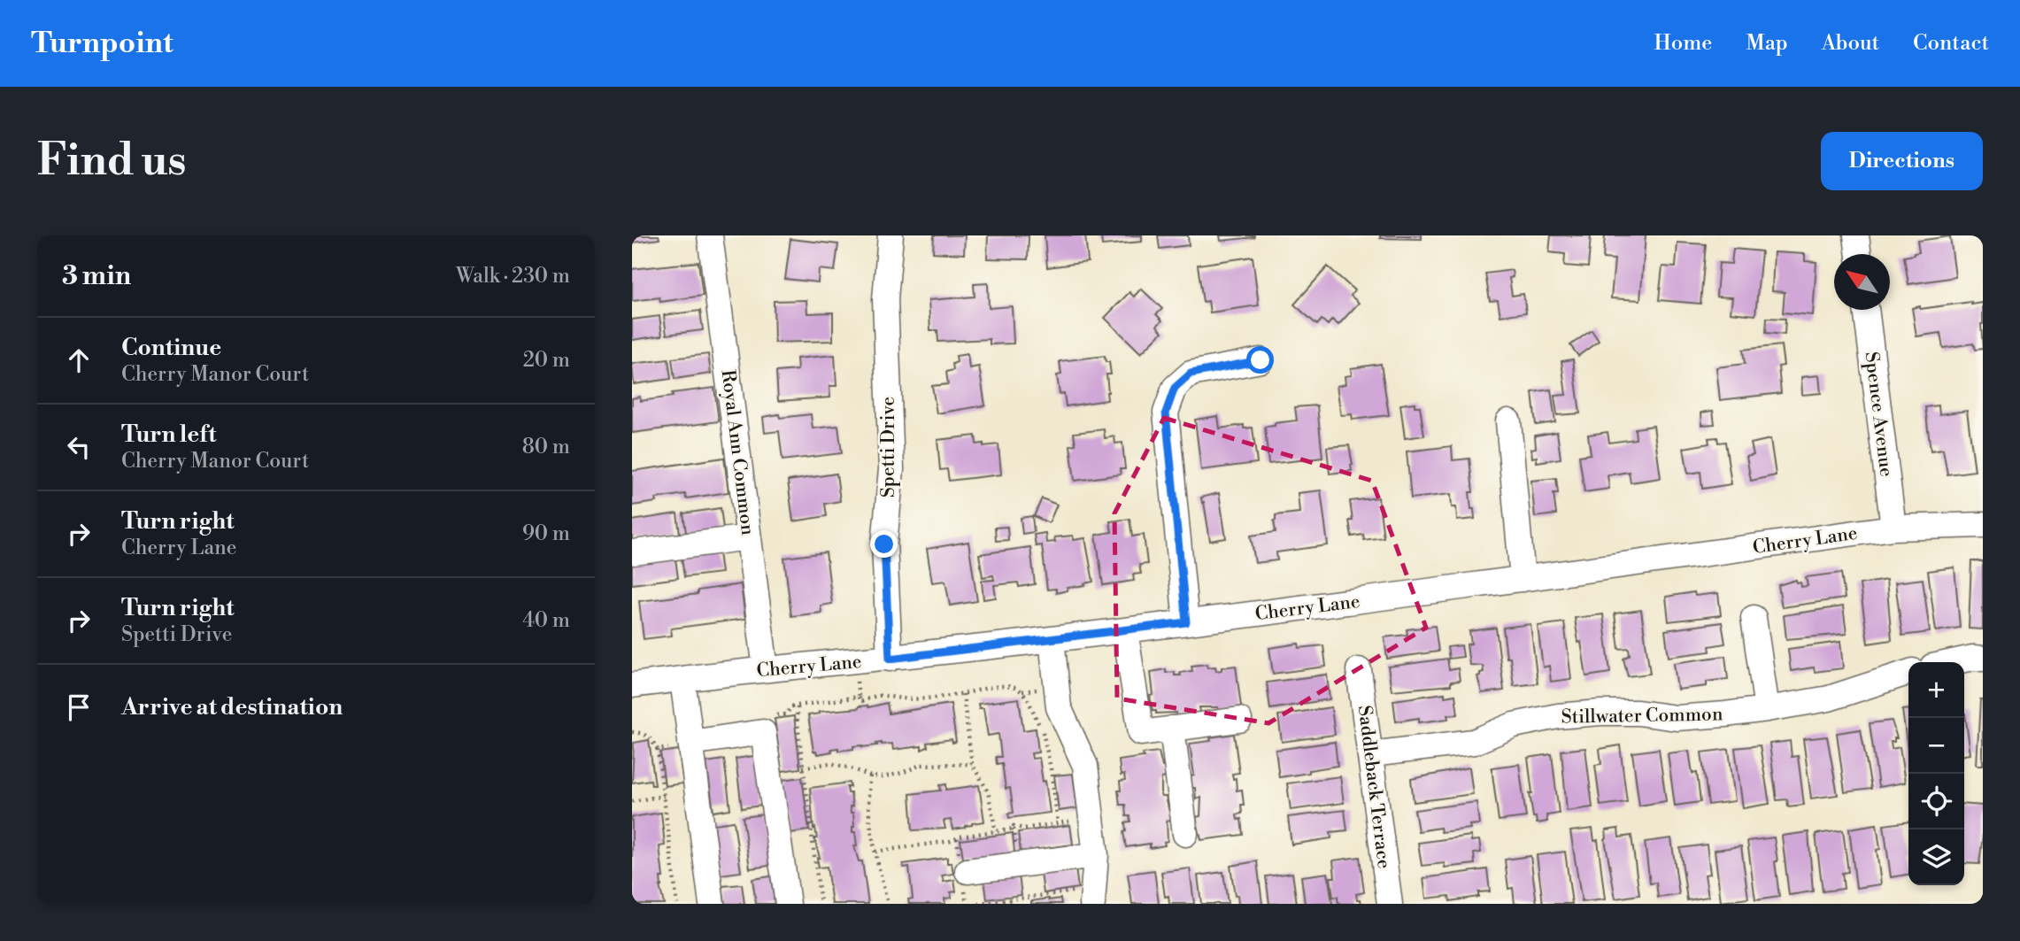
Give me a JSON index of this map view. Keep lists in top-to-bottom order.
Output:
{
  "streets": {
    "street": [
      "Spence Avenue",
      "Spetti Drive",
      "Royal Ann Common",
      "Cherry Lane",
      "Stillwater Common",
      "Saddleback Terrace"
    ]
  },
  "crossings": [
    ["Spence Avenue", "Cherry Lane"],
    ["Spetti Drive", "Cherry Lane"],
    ["Royal Ann Common", "Cherry Lane"],
    ["Stillwater Common", "Saddleback Terrace"]
  ],
  "north": "top left",
  "page": {
    "header": "Turnpoint",
    "nav": [
      "Home",
      "Map",
      "About",
      "Contact"
    ],
    "buttons": "Directions",
    "title": "Find us",
    "heading": ["3 min", "Walk · 230 m"],
    "list": [
      ["Continue", "Cherry Manor Court", "20 m"],
      ["Turn left", "Cherry Manor Court", "80 m"],
      ["Turn right", "Cherry Lane", "90 m"],
      ["Turn right", "Spetti Drive", "40 m"],
      "Arrive at destination"
    ],
    "map_buttons": ["+", "−"]
  }
}
